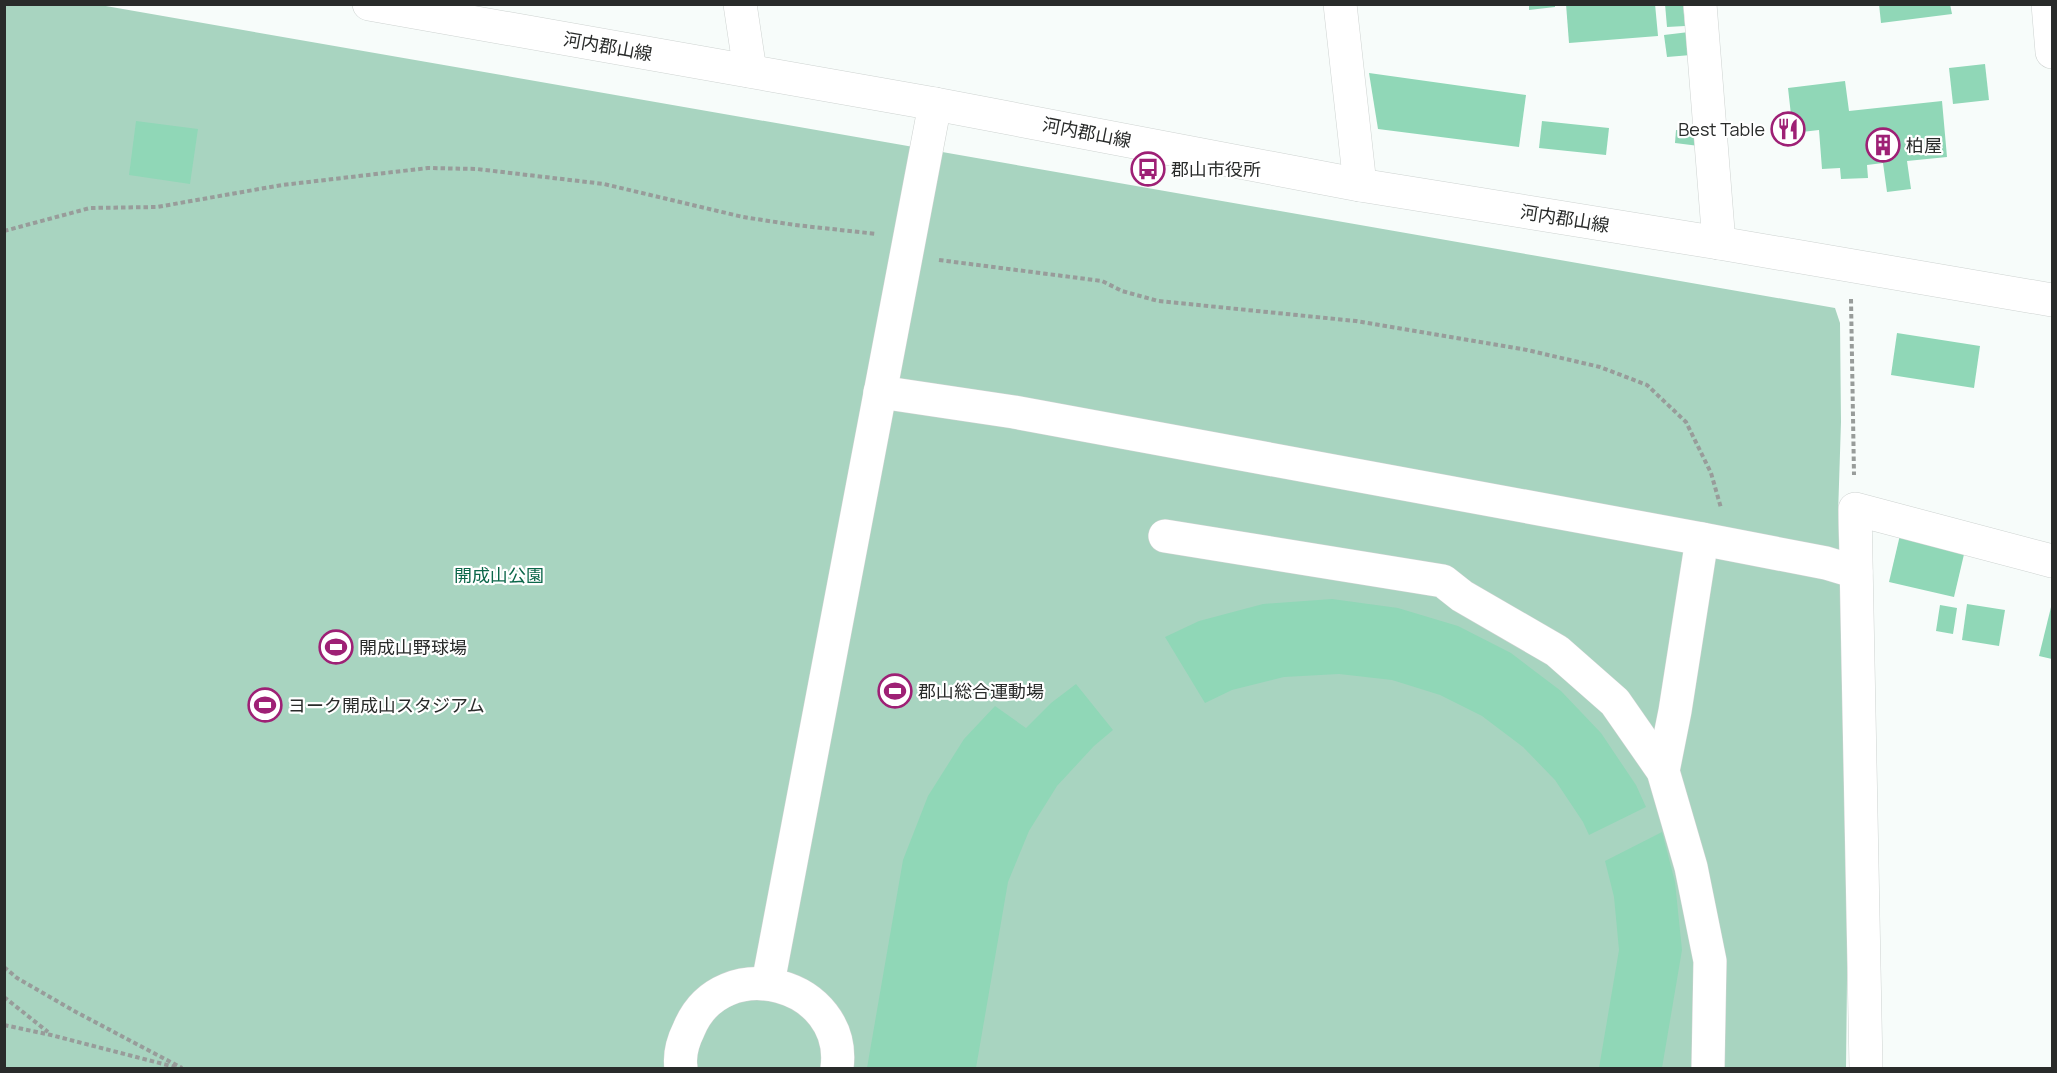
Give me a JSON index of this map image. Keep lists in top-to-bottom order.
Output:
{
  "streets": {
    "main road": ["河内郡山線"]
  },
  "parks": ["開成山公園"],
  "places": {
    "restaurant": ["Best Table"],
    "building": ["柏屋"],
    "bus stop": ["郡山市役所"],
    "sports": ["開成山野球場", "郡山総合運動場", "ヨーク開成山スタジアム"]
  }
}
